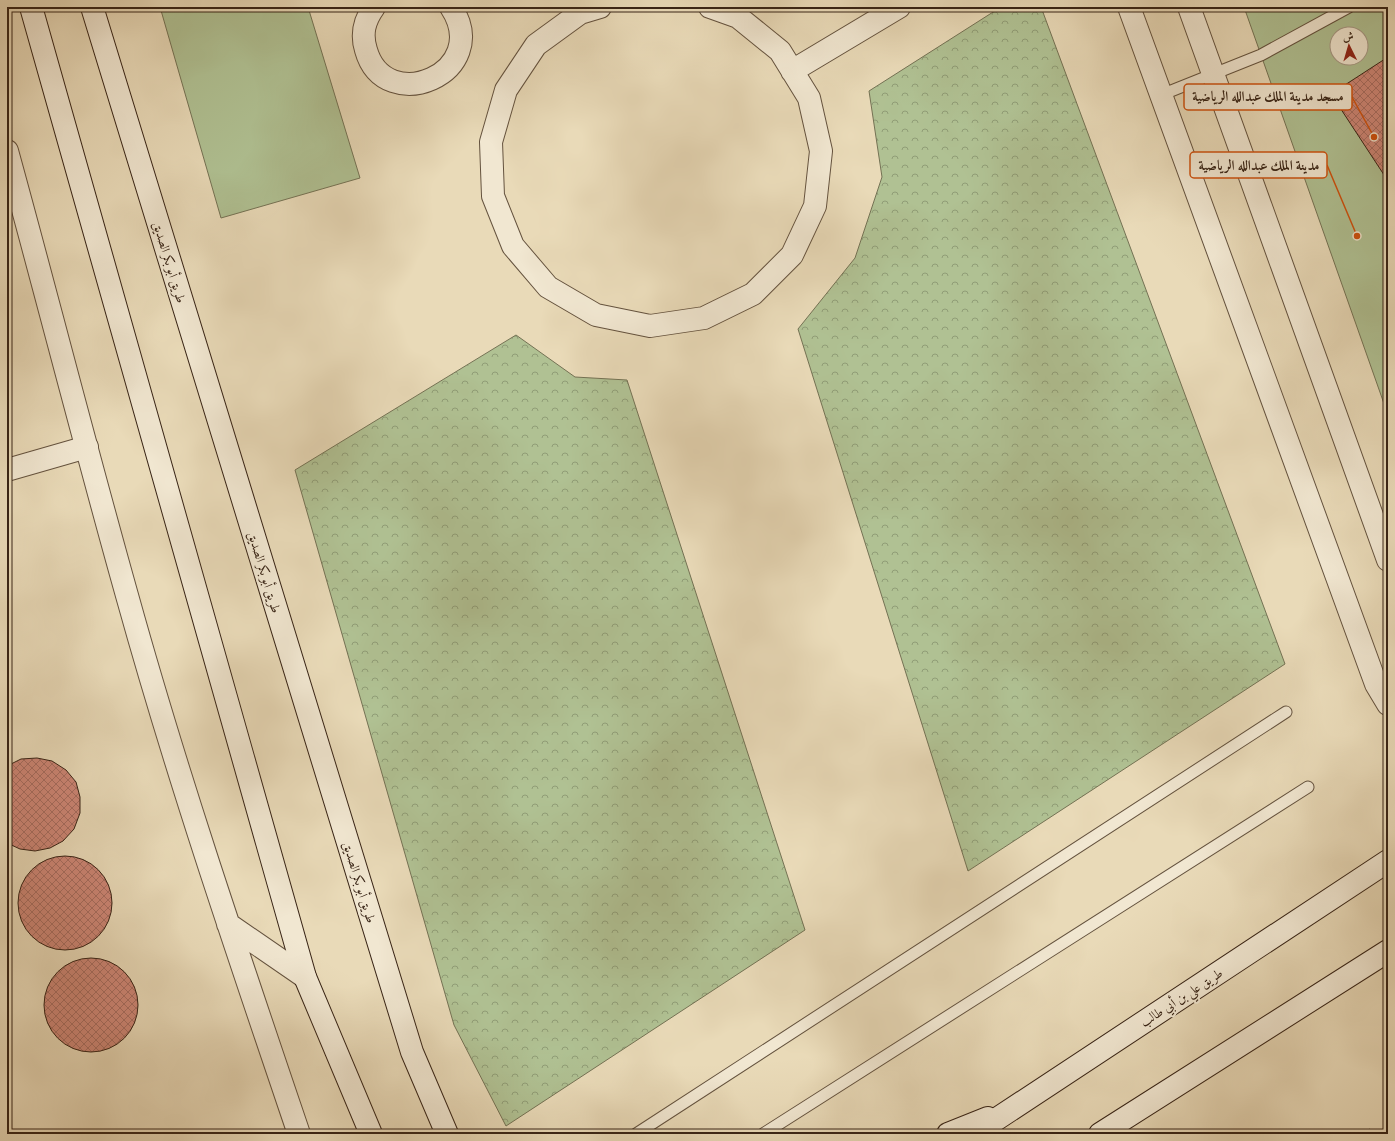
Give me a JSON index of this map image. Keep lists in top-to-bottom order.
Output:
{
  "streets": {
    "street": ["طريق أبو بكر الصديق", "طريق علي بن أبي طالب"]
  },
  "places": ["مسجد مدينة الملك عبدالله الرياضية", "مدينة الملك عبدالله الرياضية"],
  "north": "top"
}
